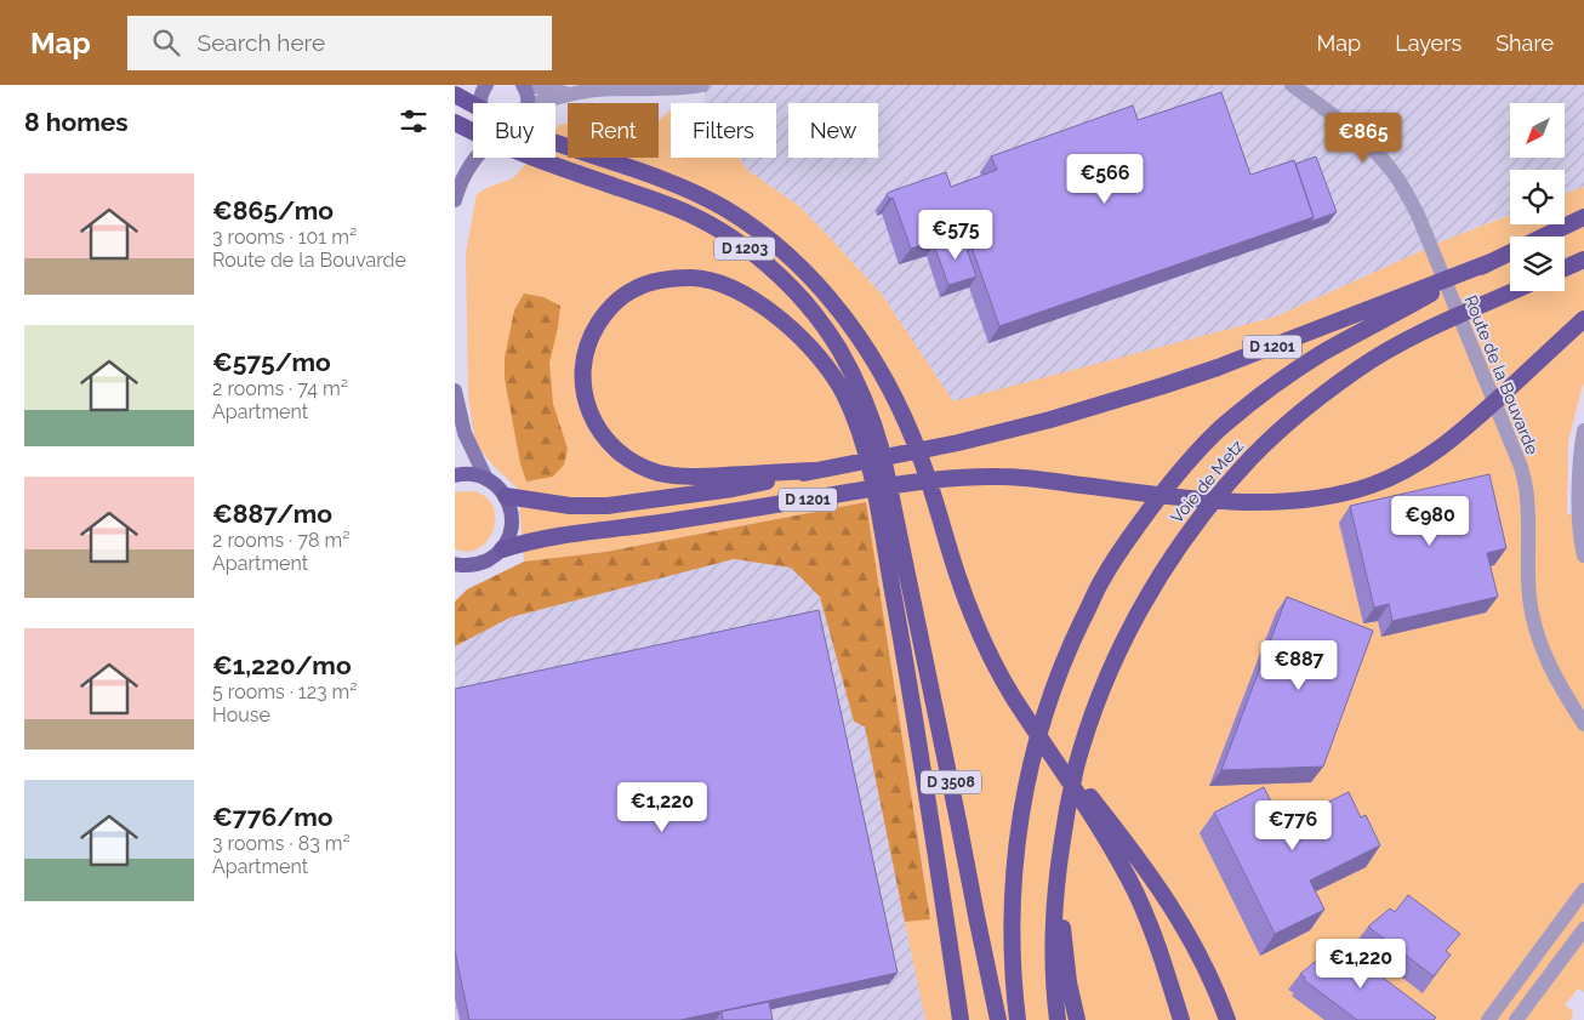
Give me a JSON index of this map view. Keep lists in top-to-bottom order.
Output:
{
  "streets": {
    "highway": [
      "D 1203",
      "D 1201",
      "Voie de Metz",
      "D 3508"
    ],
    "street": ["Route de la Bouvarde"]
  },
  "crossings": [
    ["D 1203", "D 3508"]
  ],
  "north": "bottom left",
  "page": {
    "header": "Map",
    "search": "Search here",
    "nav": ["Map", "Layers", "Share"],
    "heading": "8 homes",
    "chip": [
      "Buy",
      "Rent",
      "Filters",
      "New"
    ],
    "price": [
      "€865",
      "€566",
      "€575",
      "€980",
      "€887",
      "€1,220",
      "€776",
      "€1,220"
    ],
    "list": [
      {
        "name": "€865/mo",
        "note": "3 rooms · 101 m² · Route de la Bouvarde"
      },
      {
        "name": "€575/mo",
        "note": "2 rooms · 74 m² · Apartment"
      },
      {
        "name": "€887/mo",
        "note": "2 rooms · 78 m² · Apartment"
      },
      {
        "name": "€1,220/mo",
        "note": "5 rooms · 123 m² · House"
      },
      {
        "name": "€776/mo",
        "note": "3 rooms · 83 m² · Apartment"
      }
    ]
  }
}
